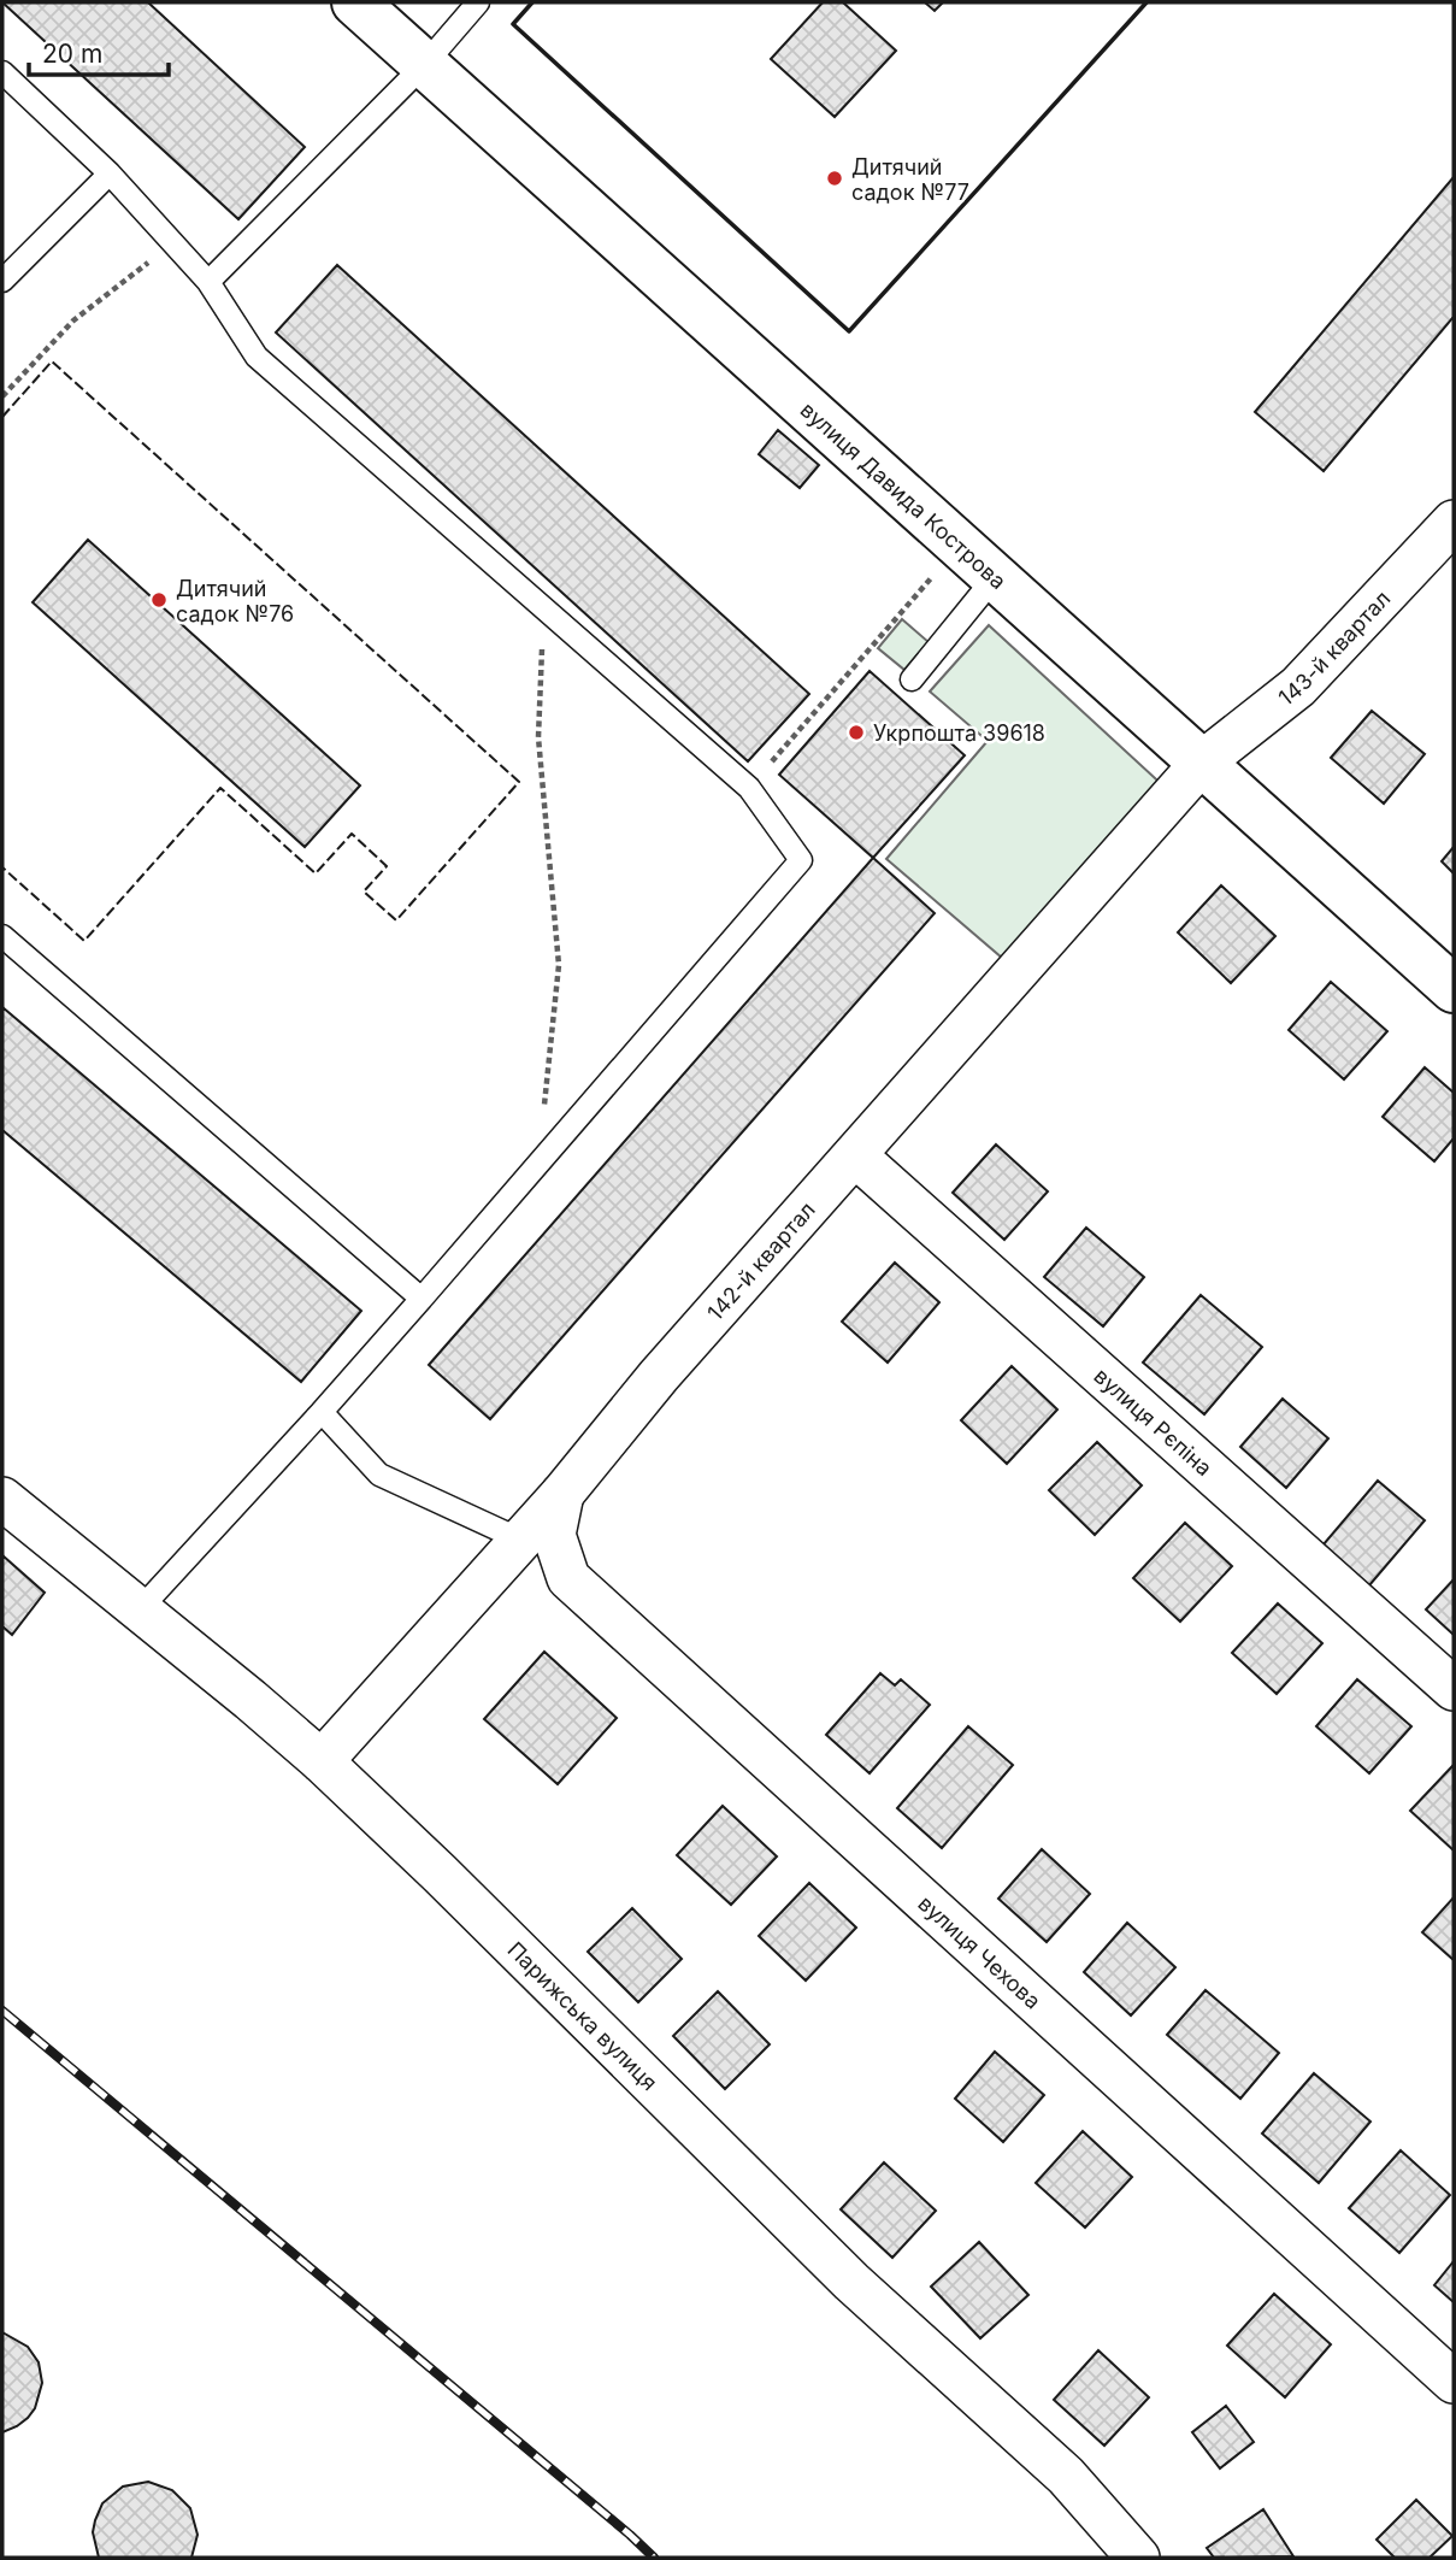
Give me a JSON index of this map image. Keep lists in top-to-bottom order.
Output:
{
  "streets": {
    "street": [
      "вулиця Давида Кострова",
      "143-й квартал",
      "142-й квартал",
      "вулиця Рєпіна",
      "вулиця Чехова",
      "Парижська вулиця"
    ]
  },
  "crossings": [
    ["вулиця Давида Кострова", "143-й квартал"],
    ["вулиця Давида Кострова", "142-й квартал"],
    ["143-й квартал", "142-й квартал"],
    ["142-й квартал", "вулиця Рєпіна"],
    ["142-й квартал", "вулиця Чехова"],
    ["142-й квартал", "Парижська вулиця"]
  ],
  "places": ["Дитячий садок №77", "Дитячий садок №76", "Укрпошта 39618"],
  "scale_bar": "20 m"
}
